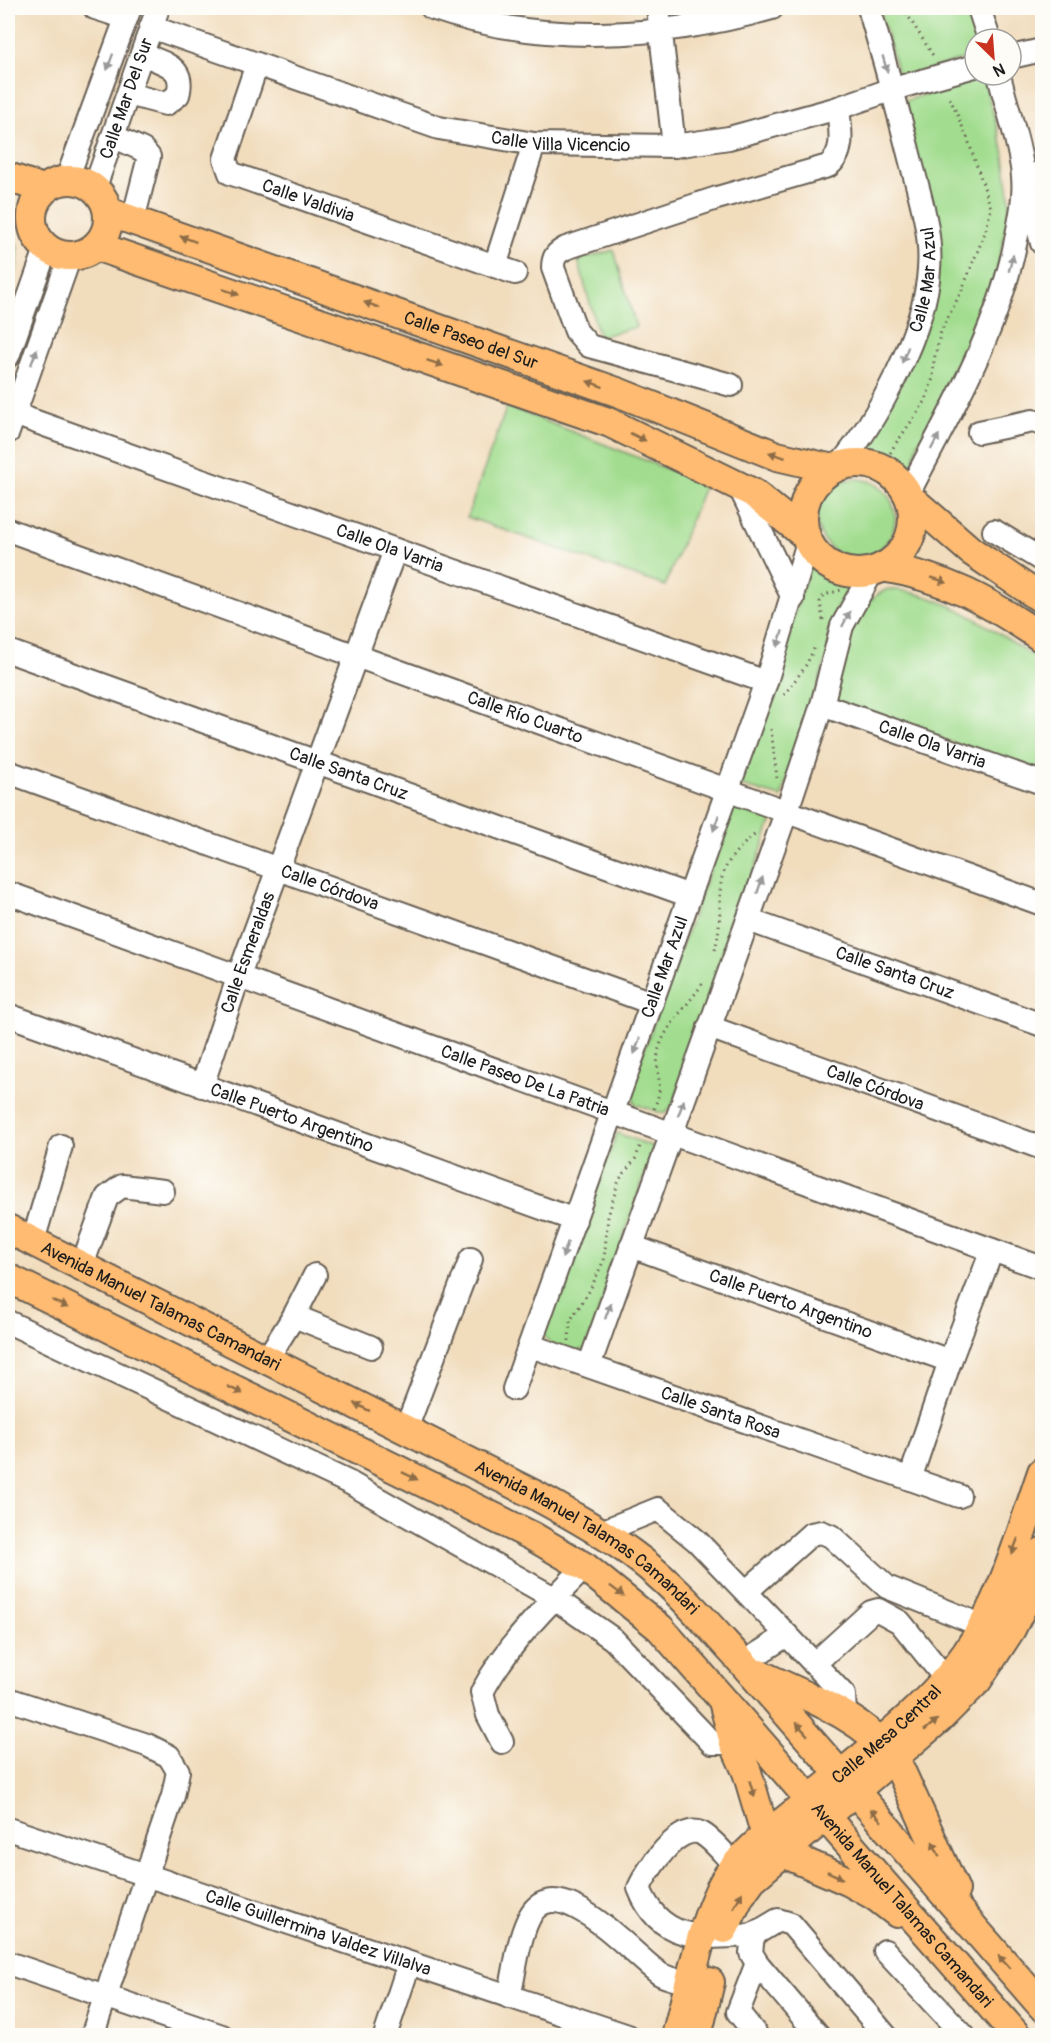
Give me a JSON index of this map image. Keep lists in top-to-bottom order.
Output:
{
  "streets": {
    "main road": ["Calle Paseo del Sur", "Avenida Manuel Talamas Camandari", "Calle Mesa Central"],
    "street": [
      "Calle Mar Del Sur",
      "Calle Villa Vicencio",
      "Calle Valdivia",
      "Calle Mar Azul",
      "Calle Ola Varria",
      "Calle Río Cuarto",
      "Calle Santa Cruz",
      "Calle Córdova",
      "Calle Esmeraldas",
      "Calle Paseo De La Patria",
      "Calle Puerto Argentino",
      "Calle Santa Rosa",
      "Calle Guillermina Valdez Villalva"
    ]
  },
  "crossings": [
    ["Calle Mar Del Sur", "Calle Villa Vicencio"],
    ["Calle Mar Del Sur", "Calle Paseo del Sur"],
    ["Calle Villa Vicencio", "Calle Valdivia"],
    ["Calle Villa Vicencio", "Calle Mar Azul"],
    ["Calle Mar Azul", "Calle Paseo del Sur"],
    ["Calle Mar Azul", "Calle Ola Varria"],
    ["Calle Mar Azul", "Calle Río Cuarto"],
    ["Calle Mar Azul", "Calle Santa Cruz"],
    ["Calle Mar Azul", "Calle Córdova"],
    ["Calle Mar Azul", "Calle Paseo De La Patria"],
    ["Calle Mar Azul", "Calle Puerto Argentino"],
    ["Calle Mar Azul", "Calle Santa Rosa"],
    ["Calle Ola Varria", "Calle Esmeraldas"],
    ["Calle Río Cuarto", "Calle Esmeraldas"],
    ["Calle Santa Cruz", "Calle Esmeraldas"],
    ["Calle Córdova", "Calle Esmeraldas"],
    ["Calle Esmeraldas", "Calle Paseo De La Patria"],
    ["Calle Esmeraldas", "Calle Puerto Argentino"],
    ["Avenida Manuel Talamas Camandari", "Calle Mesa Central"]
  ],
  "north": "bottom right"
}
